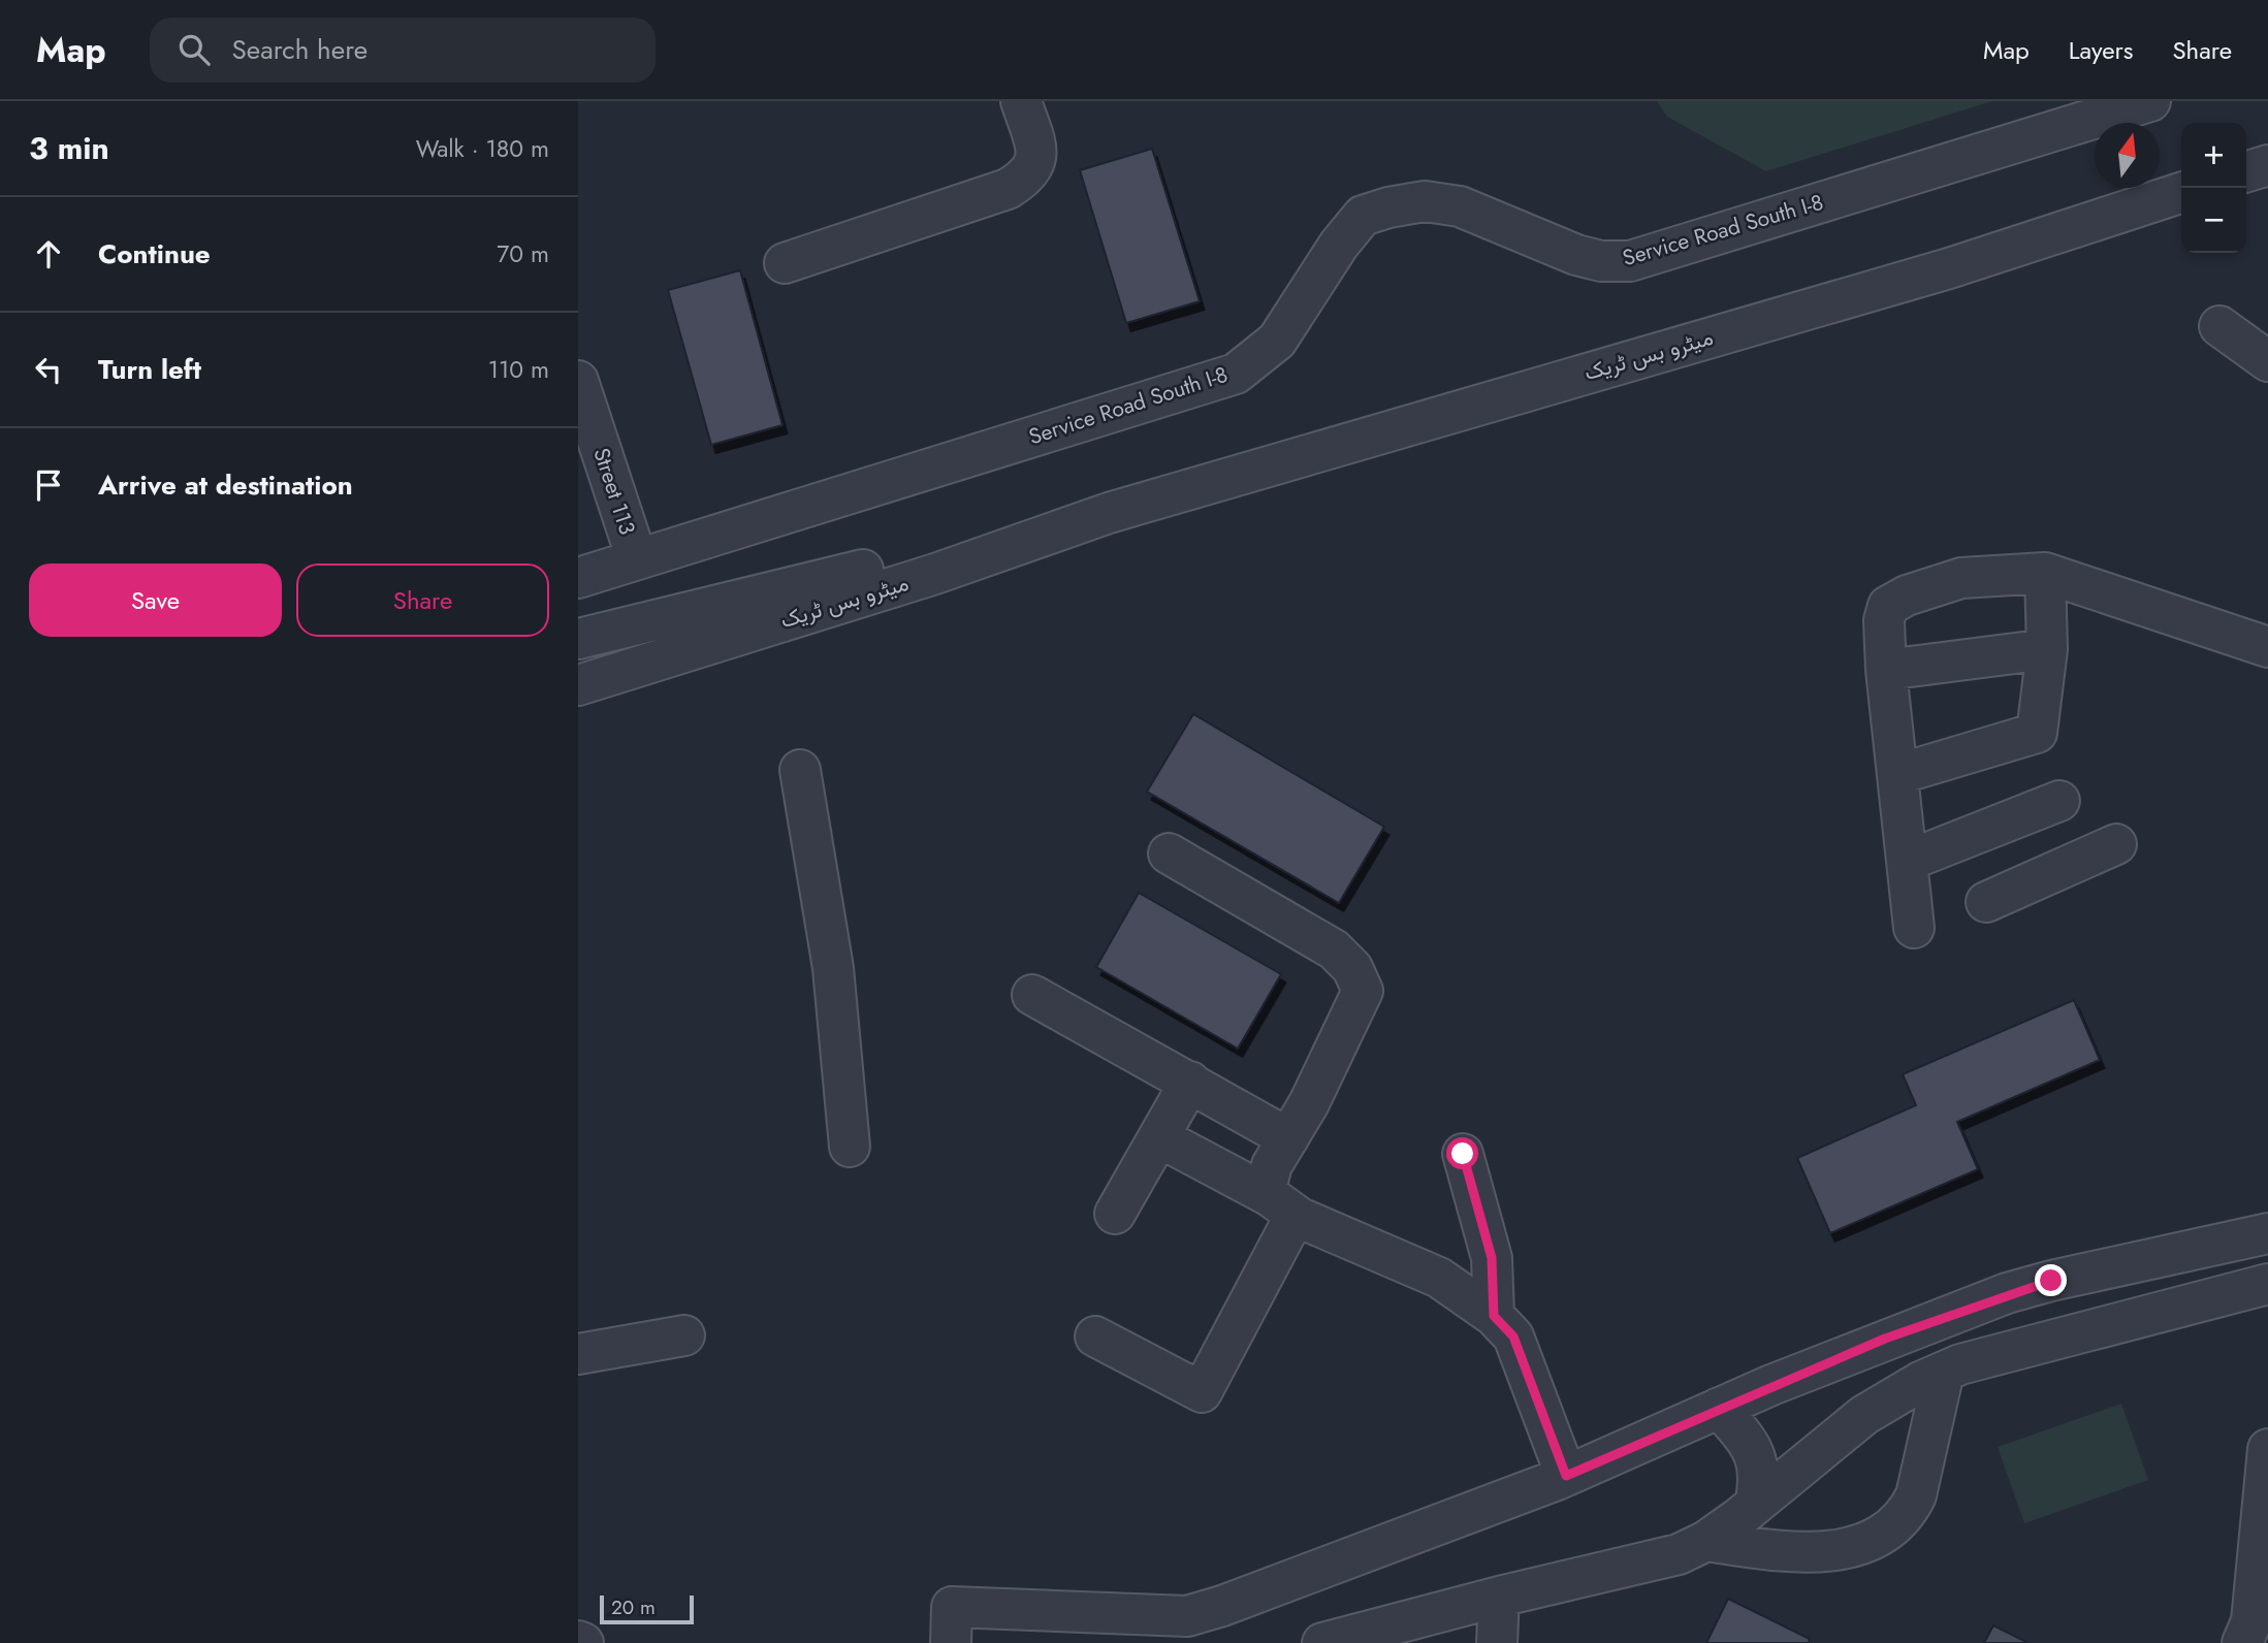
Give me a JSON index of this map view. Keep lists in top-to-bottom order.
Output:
{
  "streets": {
    "street": ["Service Road South I-8", "میٹرو بس ٹریک", "Street 113"]
  },
  "crossings": [
    ["Service Road South I-8", "Street 113"]
  ],
  "scale_bar": "20 m",
  "north": "top",
  "page": {
    "header": "Map",
    "search": "Search here",
    "nav": ["Map", "Layers", "Share"],
    "heading": ["3 min", "Walk · 180 m"],
    "map_buttons": ["+", "−"],
    "list": [
      ["Continue", "70 m"],
      ["Turn left", "110 m"],
      "Arrive at destination"
    ],
    "buttons": ["Save", "Share"],
    "scale": "20 m"
  }
}
